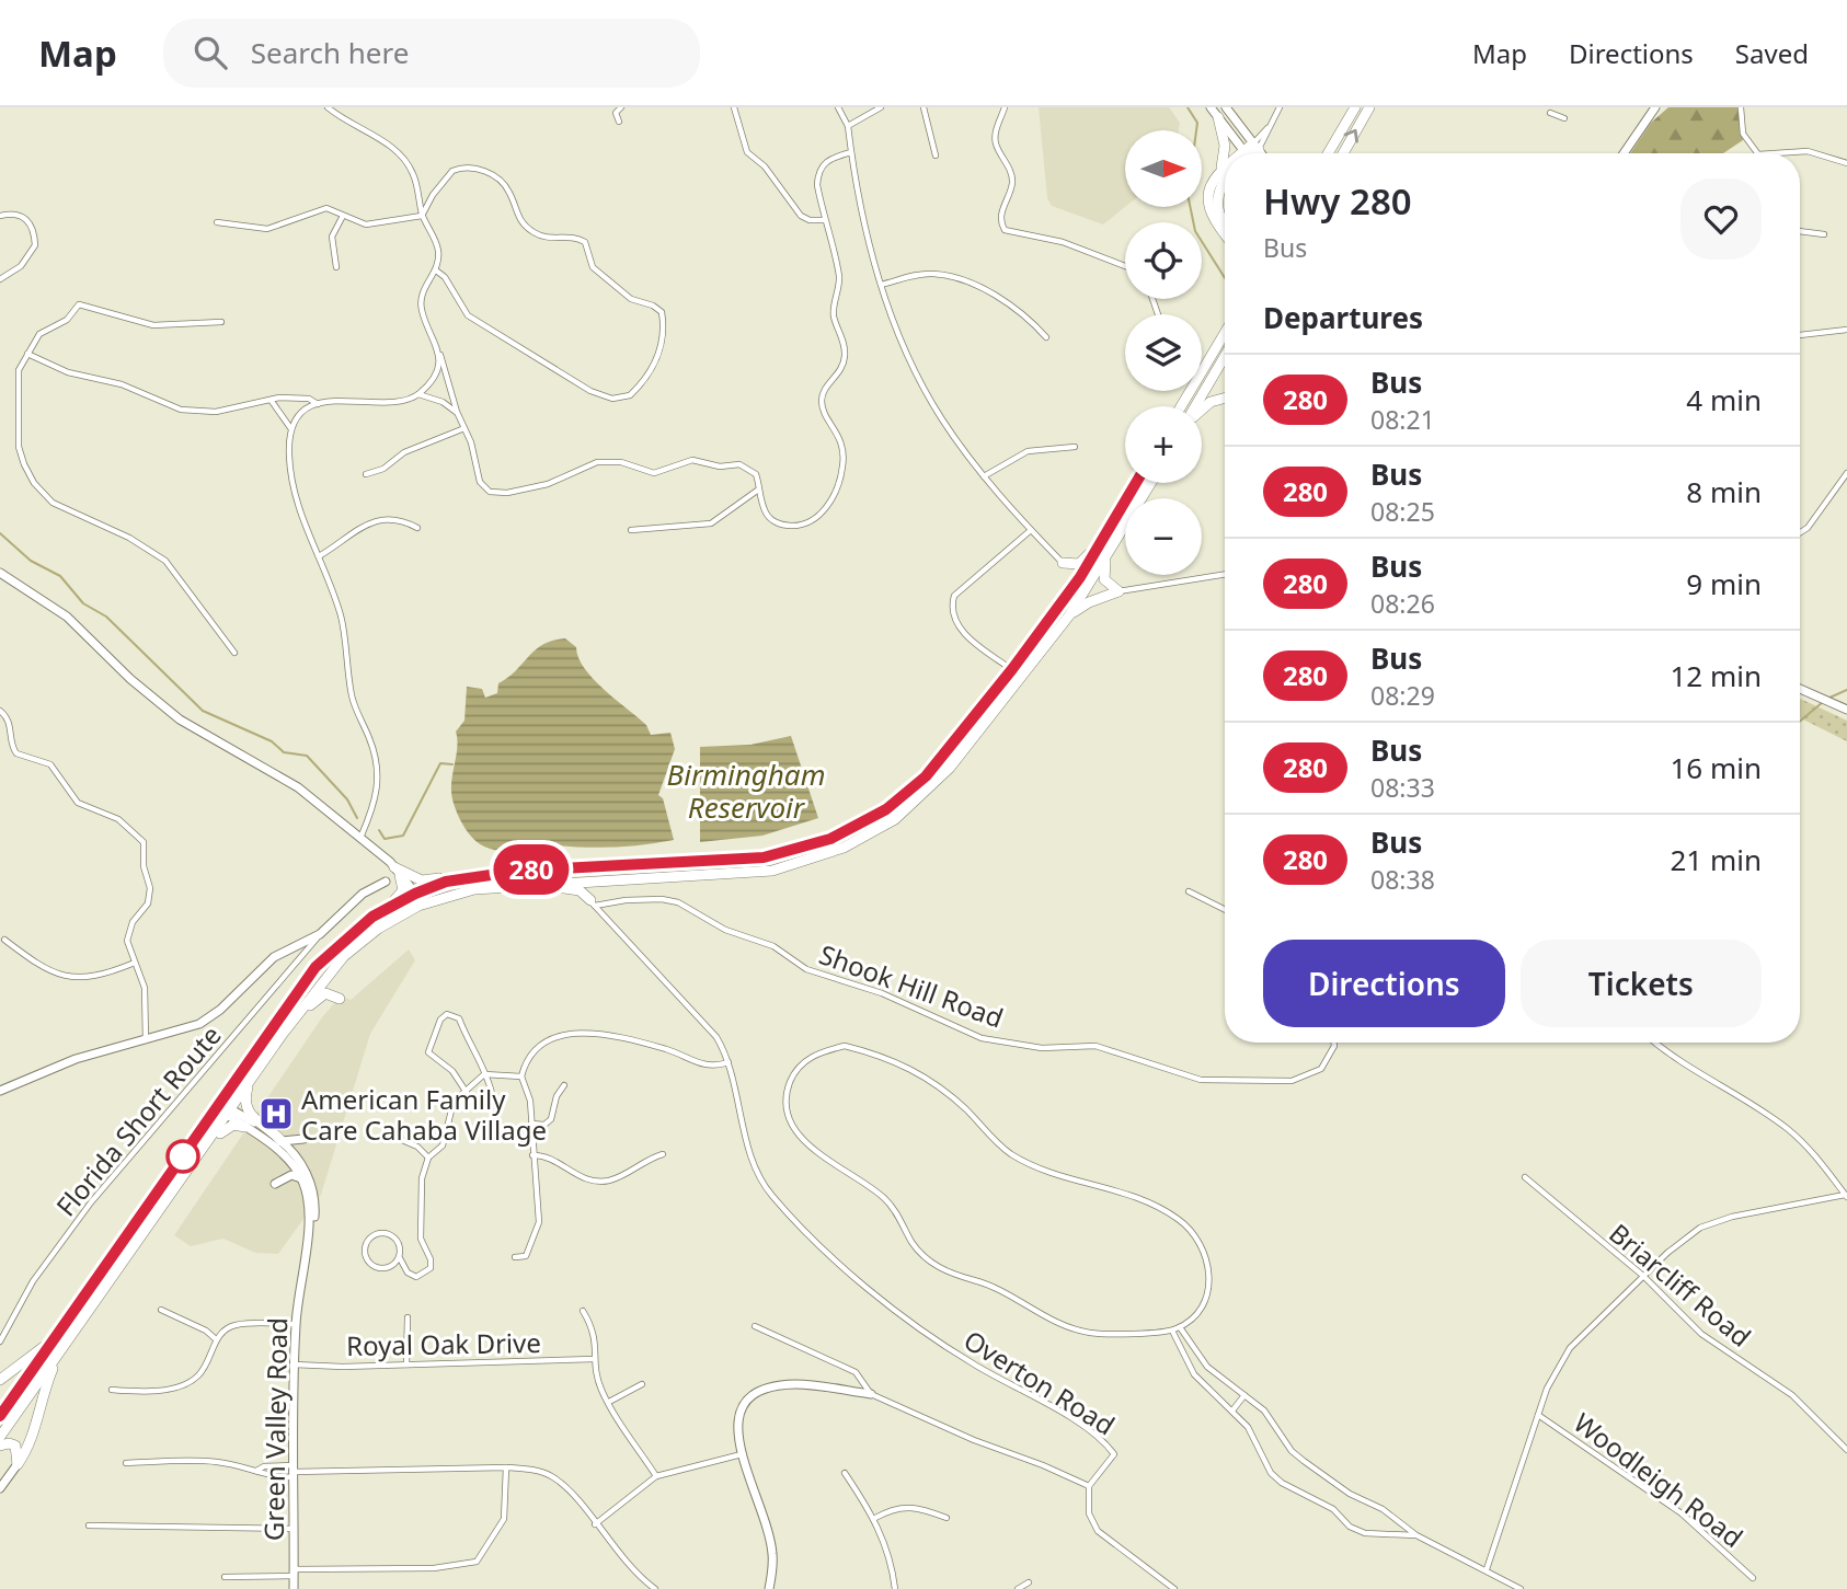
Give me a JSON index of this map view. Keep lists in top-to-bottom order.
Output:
{
  "streets": {
    "street": [
      "Shook Hill Road",
      "Florida Short Route",
      "Briarcliff Road",
      "Royal Oak Drive",
      "Overton Road",
      "Green Valley Road",
      "Woodleigh Road"
    ]
  },
  "crossings": [
    ["Shook Hill Road", "Overton Road"],
    ["Royal Oak Drive", "Green Valley Road"]
  ],
  "water": ["Birmingham Reservoir"],
  "places": {
    "hospital": ["American Family Care Cahaba Village"]
  },
  "lines": ["bus line 280"],
  "north": "right",
  "page": {
    "header": "Map",
    "search": "Search here",
    "nav": ["Map", "Directions", "Saved"],
    "on_map": "280",
    "map_buttons": ["+", "−"],
    "heading": [
      ["Hwy 280", "Bus"],
      "Departures"
    ],
    "list": [
      {
        "mark": "280",
        "name": "Bus",
        "note": "08:21",
        "value": "4 min"
      },
      {
        "mark": "280",
        "name": "Bus",
        "note": "08:25",
        "value": "8 min"
      },
      {
        "mark": "280",
        "name": "Bus",
        "note": "08:26",
        "value": "9 min"
      },
      {
        "mark": "280",
        "name": "Bus",
        "note": "08:29",
        "value": "12 min"
      },
      {
        "mark": "280",
        "name": "Bus",
        "note": "08:33",
        "value": "16 min"
      },
      {
        "mark": "280",
        "name": "Bus",
        "note": "08:38",
        "value": "21 min"
      }
    ],
    "buttons": ["Directions", "Tickets"]
  }
}
